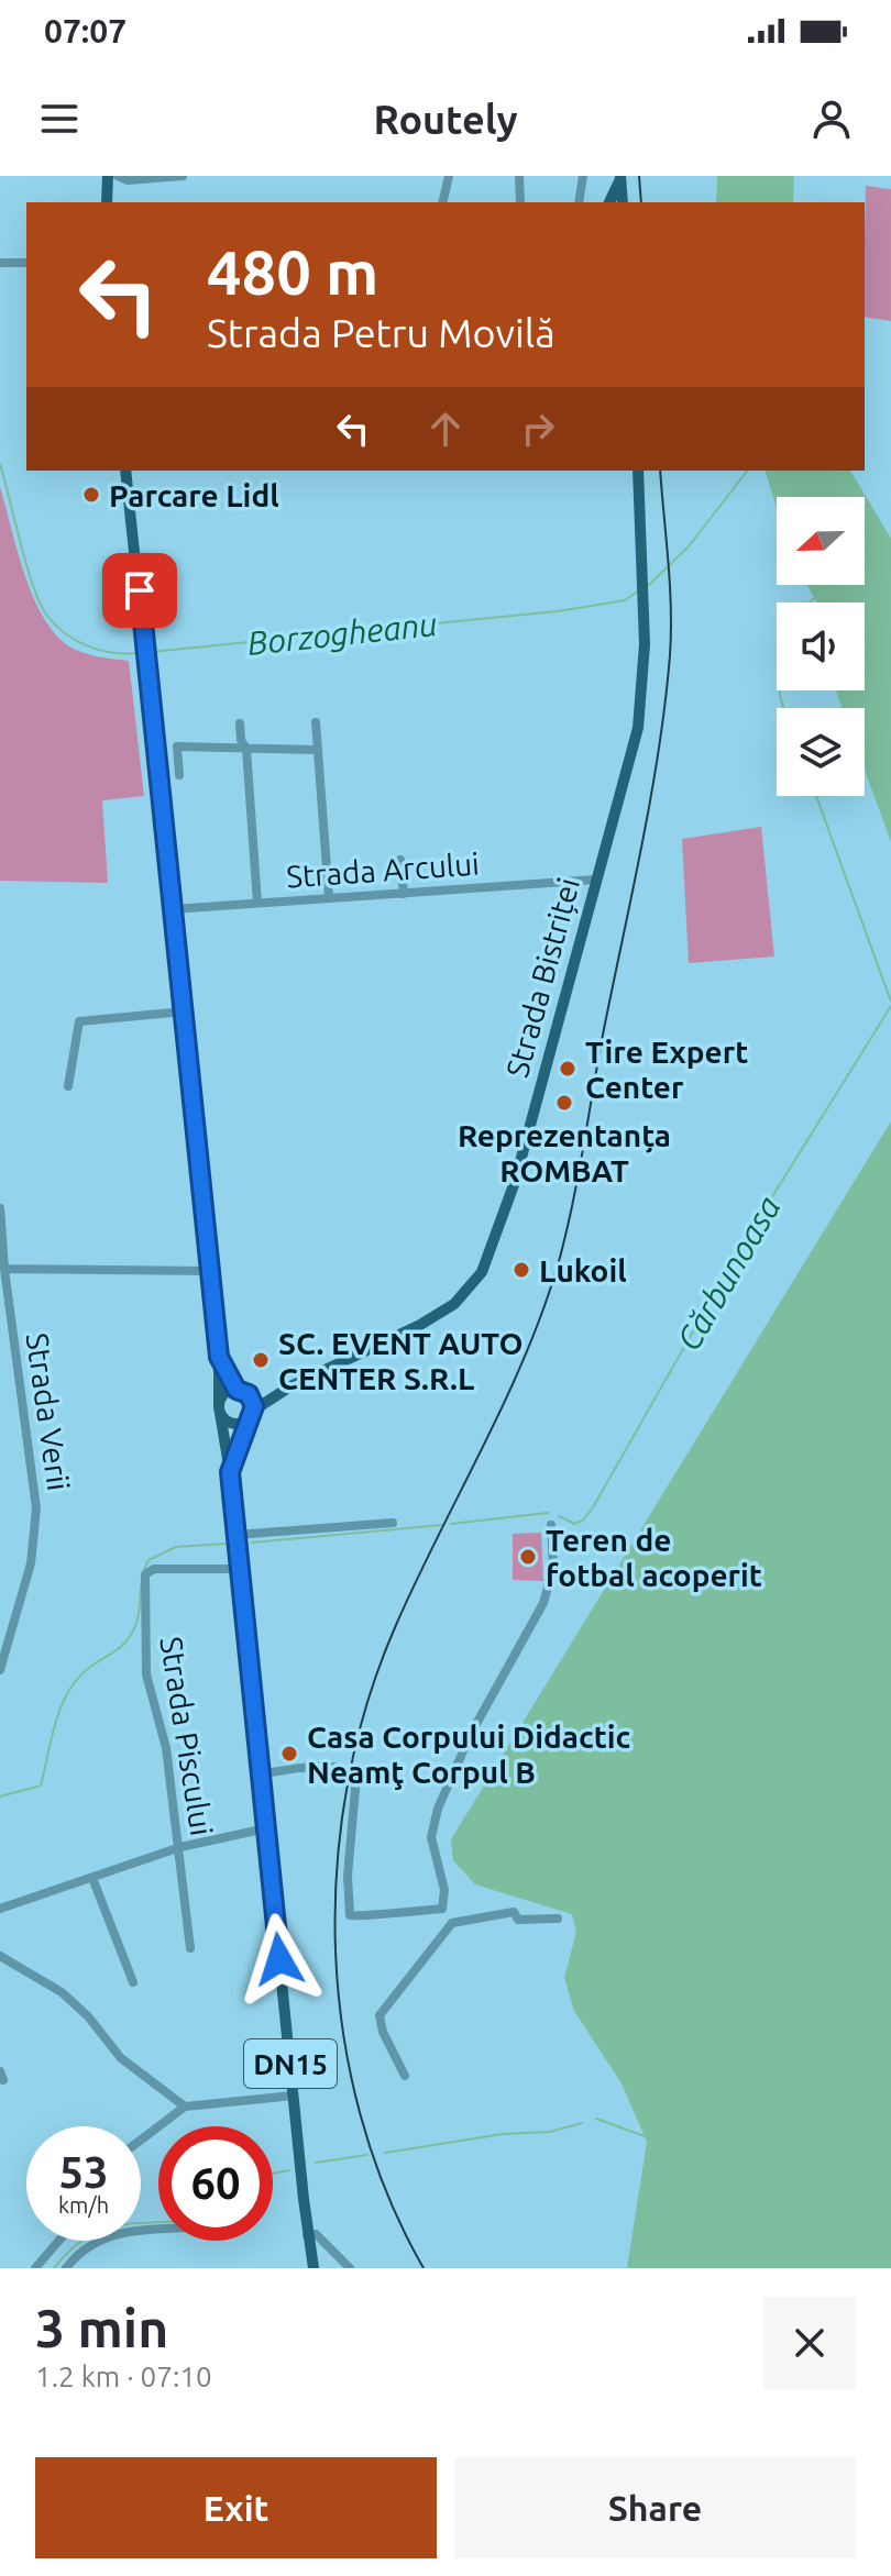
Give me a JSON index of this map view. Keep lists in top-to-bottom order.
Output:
{
  "streets": {
    "main road": ["Strada Bistriței", "DN15"],
    "street": ["Strada Arcului", "Strada Verii", "Strada Piscului"]
  },
  "crossings": [
    ["Strada Arcului", "Strada Bistriței"],
    ["Strada Arcului", "DN15"],
    ["Strada Bistriței", "DN15"],
    ["Strada Piscului", "DN15"]
  ],
  "water": ["Borzogheanu", "Cărbunoasa"],
  "places": [
    "Parcare Lidl",
    "Tire Expert Center",
    "Reprezentanța ROMBAT",
    "Lukoil",
    "SC. EVENT AUTO CENTER S.R.L",
    "Teren de fotbal acoperit",
    "Casa Corpului Didactic Neamţ Corpul B"
  ],
  "north": "left",
  "page": {
    "status": "07:07",
    "header": "Routely",
    "turn": ["480 m", "Strada Petru Movilă"],
    "speed": "53 km/h",
    "limit": "60",
    "heading": ["3 min", "1.2 km · 07:10"],
    "buttons": ["Exit", "Share"]
  }
}
